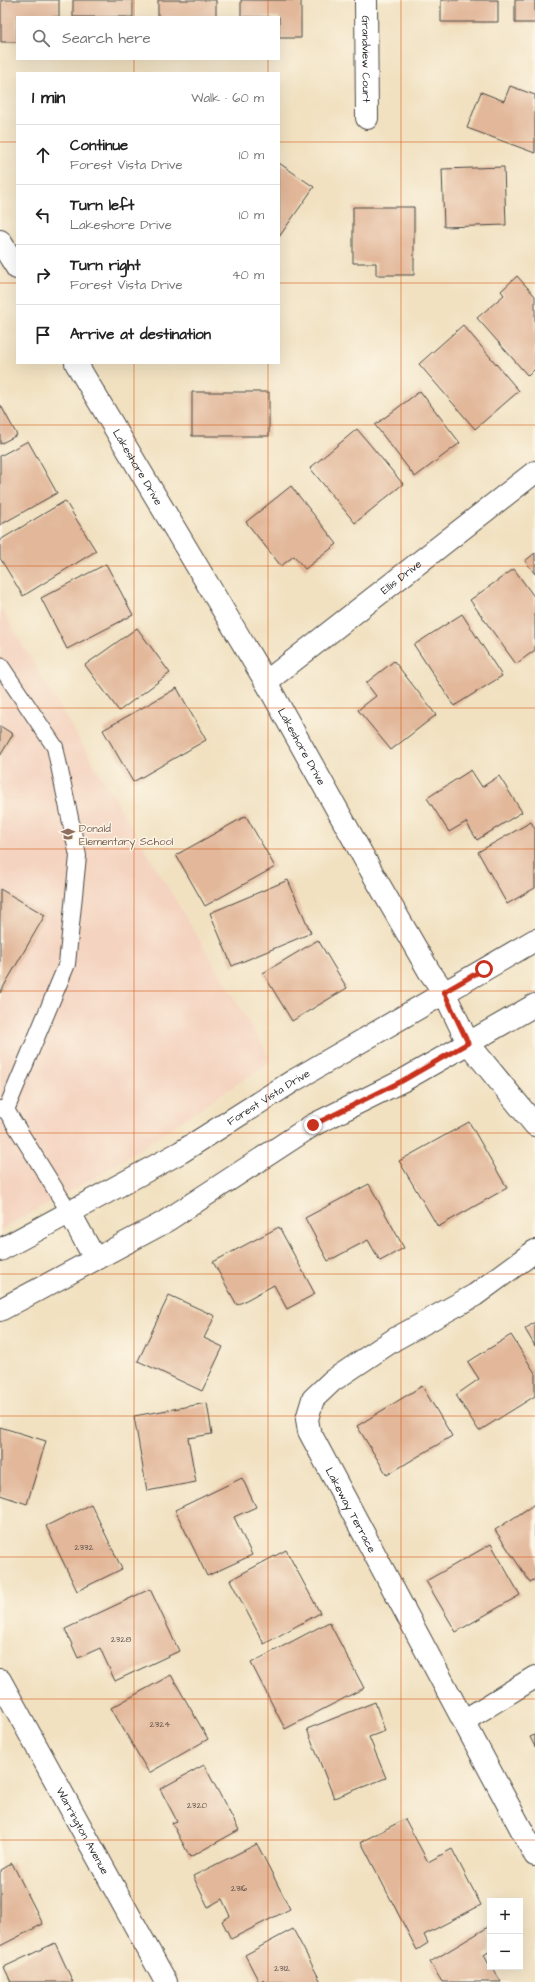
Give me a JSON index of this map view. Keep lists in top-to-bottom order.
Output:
{
  "streets": {
    "street": [
      "Grandview Court",
      "Lakeshore Drive",
      "Ellis Drive",
      "Forest Vista Drive",
      "Lakeway Terrace",
      "Warrington Avenue"
    ]
  },
  "crossings": [
    ["Lakeshore Drive", "Ellis Drive"],
    ["Lakeshore Drive", "Forest Vista Drive"]
  ],
  "places": {
    "school or university": ["Donald Elementary School"]
  },
  "house_numbers": [
    "2332",
    "2328",
    "2324",
    "2320",
    "2316",
    "2312"
  ],
  "page": {
    "search": "Search here",
    "heading": ["1 min", "Walk · 60 m"],
    "list": [
      ["Continue", "Forest Vista Drive", "10 m"],
      ["Turn left", "Lakeshore Drive", "10 m"],
      ["Turn right", "Forest Vista Drive", "40 m"],
      "Arrive at destination"
    ],
    "map_buttons": ["+", "−"]
  }
}
